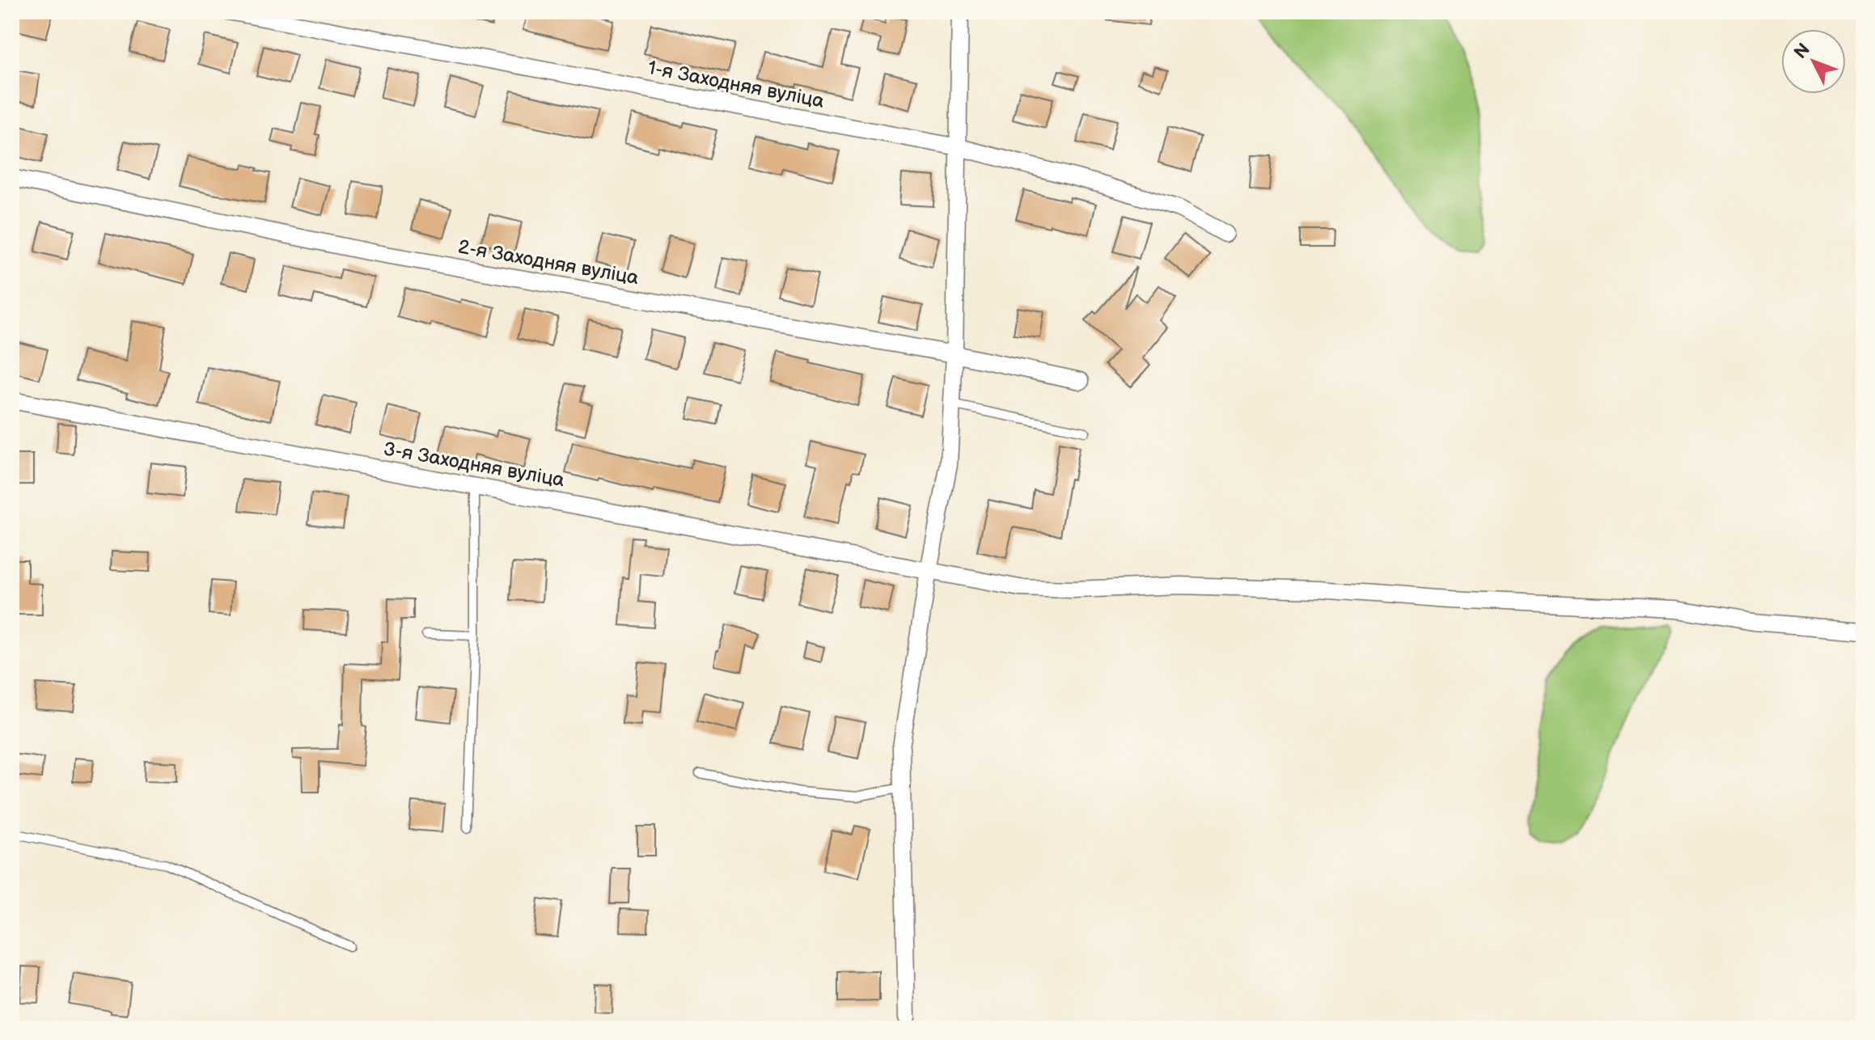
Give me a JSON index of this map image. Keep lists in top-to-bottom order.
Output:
{
  "streets": {
    "street": ["1-я Заходняя вуліца", "2-я Заходняя вуліца", "3-я Заходняя вуліца"]
  },
  "north": "top left"
}
